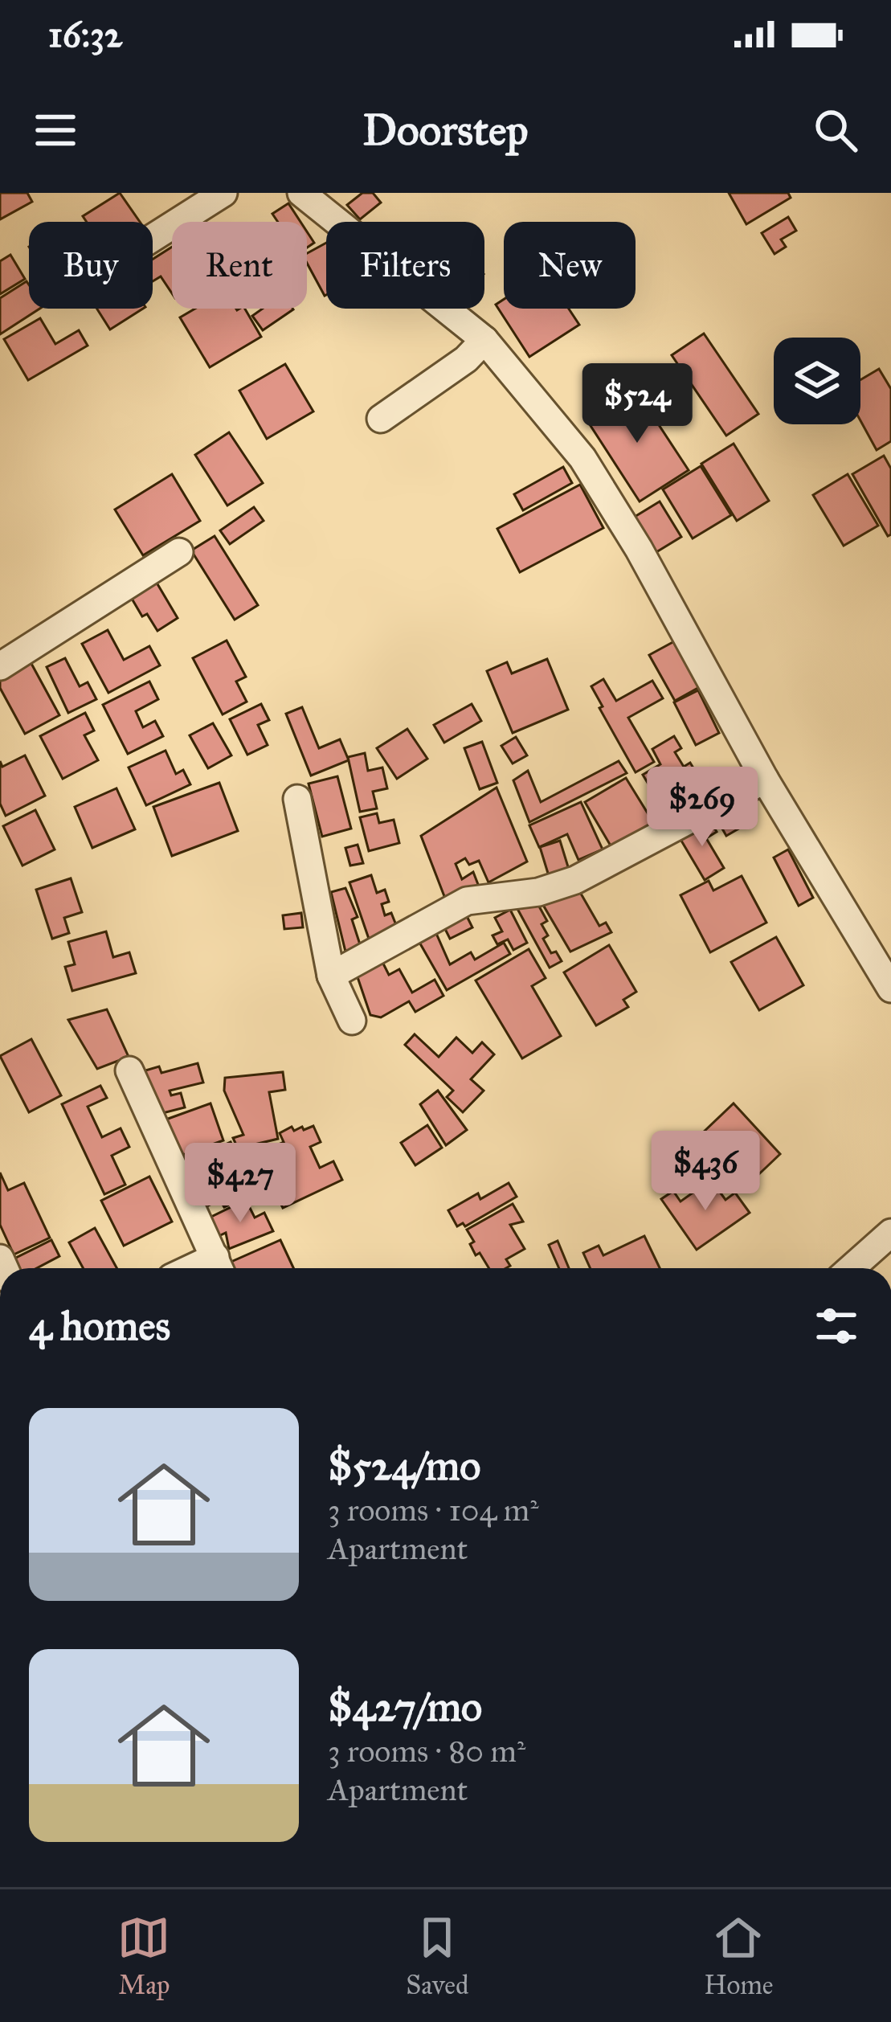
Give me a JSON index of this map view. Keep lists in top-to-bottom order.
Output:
{
  "page": {
    "status": "16:32",
    "header": "Doorstep",
    "chip": [
      "Buy",
      "Rent",
      "Filters",
      "New"
    ],
    "price": [
      "$524",
      "$269",
      "$436",
      "$427"
    ],
    "heading": "4 homes",
    "list": [
      {
        "name": "$524/mo",
        "note": "3 rooms · 104 m² · Apartment"
      },
      {
        "name": "$427/mo",
        "note": "3 rooms · 80 m² · Apartment"
      }
    ],
    "tabs": ["Map", "Saved", "Home"]
  }
}
